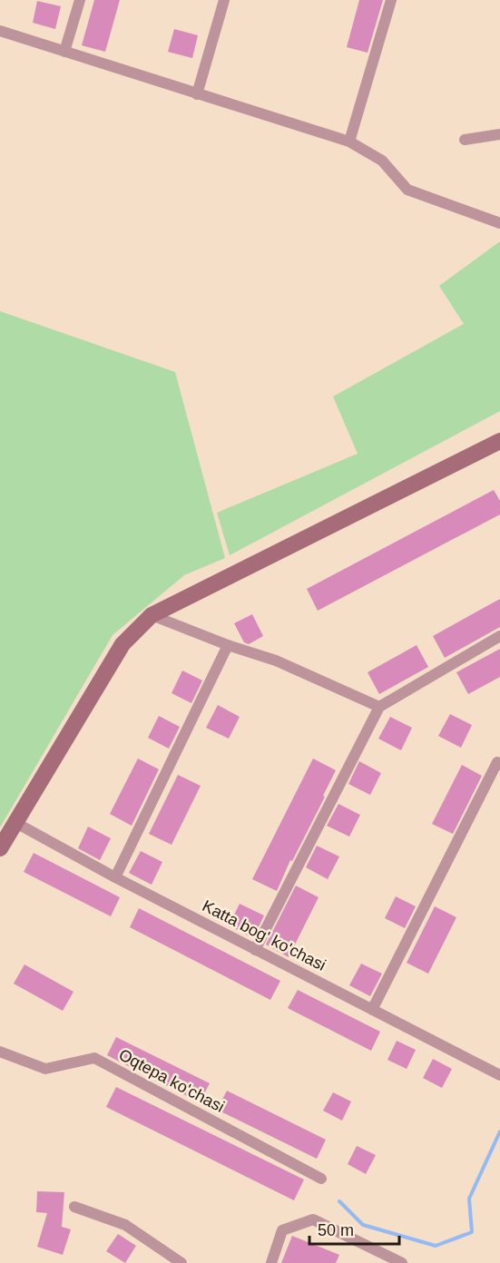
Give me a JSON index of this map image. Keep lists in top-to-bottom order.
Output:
{
  "streets": {
    "street": ["Katta bog' ko'chasi", "Oqtepa ko'chasi"]
  },
  "scale_bar": "50 m"
}
